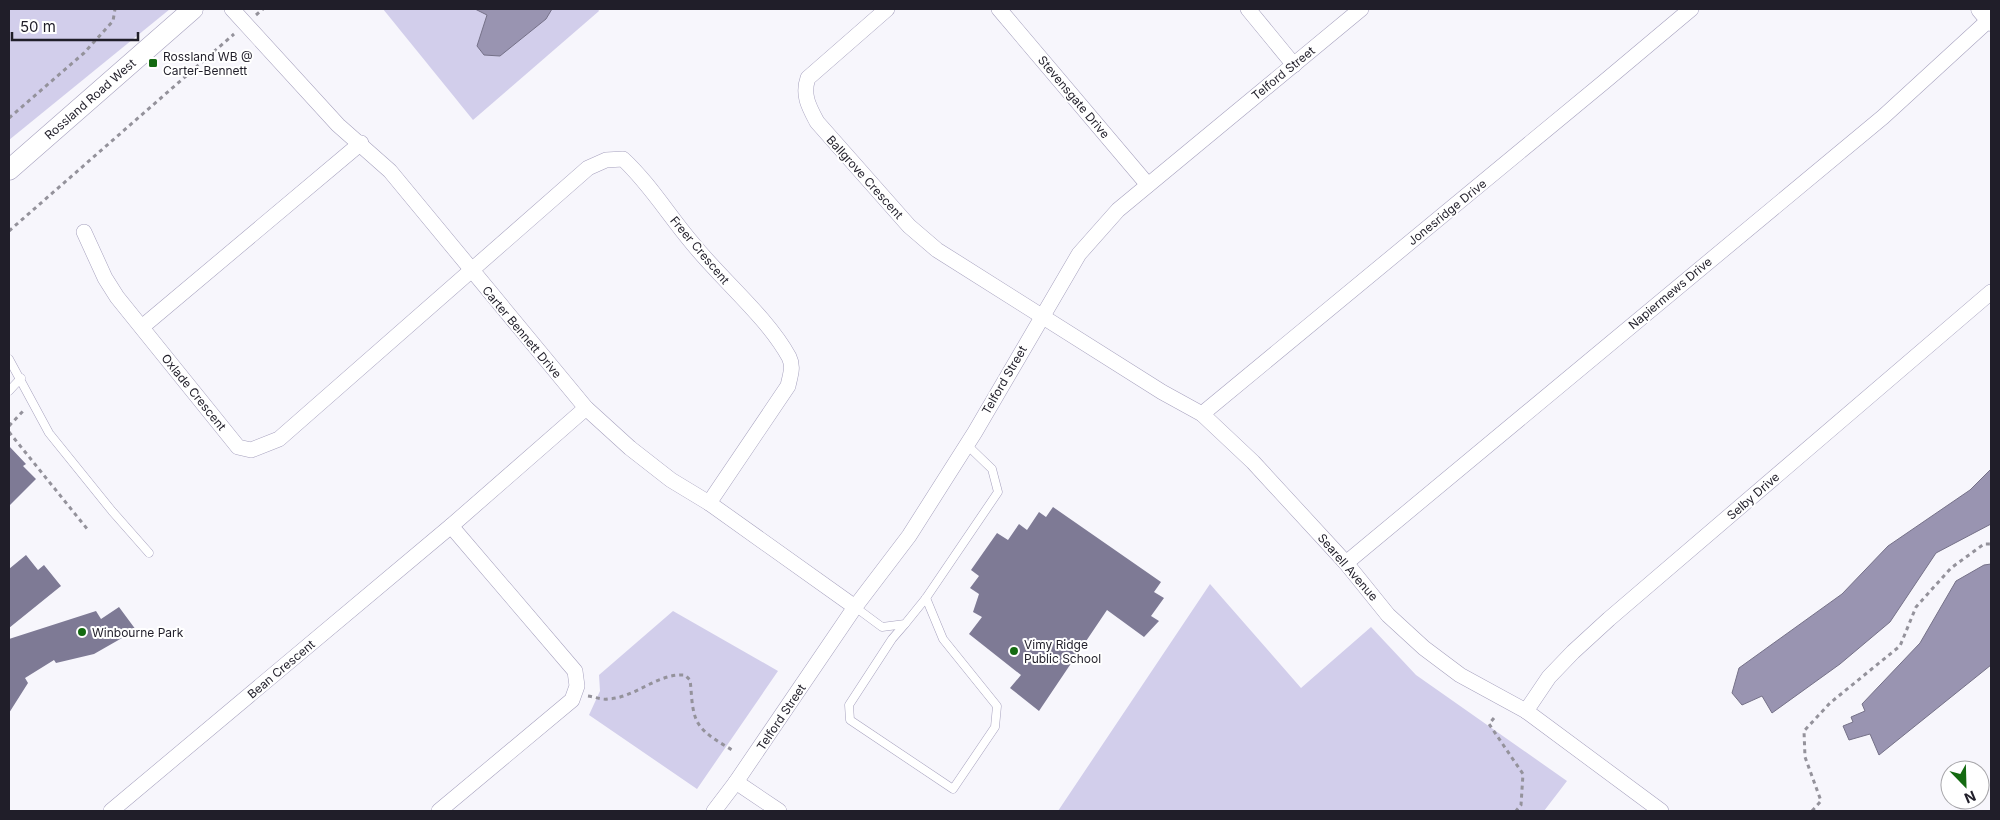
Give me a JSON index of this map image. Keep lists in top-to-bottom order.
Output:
{
  "streets": {
    "main road": ["Rossland Road West"],
    "street": [
      "Telford Street",
      "Stevensgate Drive",
      "Ballgrove Crescent",
      "Jonesridge Drive",
      "Freer Crescent",
      "Napiermews Drive",
      "Carter Bennett Drive",
      "Oxlade Crescent",
      "Selby Drive",
      "Searell Avenue",
      "Bean Crescent"
    ]
  },
  "crossings": [
    ["Telford Street", "Stevensgate Drive"],
    ["Telford Street", "Ballgrove Crescent"],
    ["Telford Street", "Carter Bennett Drive"],
    ["Telford Street", "Searell Avenue"],
    ["Ballgrove Crescent", "Searell Avenue"],
    ["Jonesridge Drive", "Searell Avenue"],
    ["Freer Crescent", "Carter Bennett Drive"],
    ["Freer Crescent", "Oxlade Crescent"],
    ["Napiermews Drive", "Searell Avenue"],
    ["Carter Bennett Drive", "Oxlade Crescent"],
    ["Carter Bennett Drive", "Bean Crescent"],
    ["Selby Drive", "Searell Avenue"]
  ],
  "places": {
    "transit": ["Rossland WB @ Carter-Bennett"],
    "other": ["Winbourne Park", "Vimy Ridge Public School"]
  },
  "scale_bar": "50 m",
  "north": "bottom right"
}
